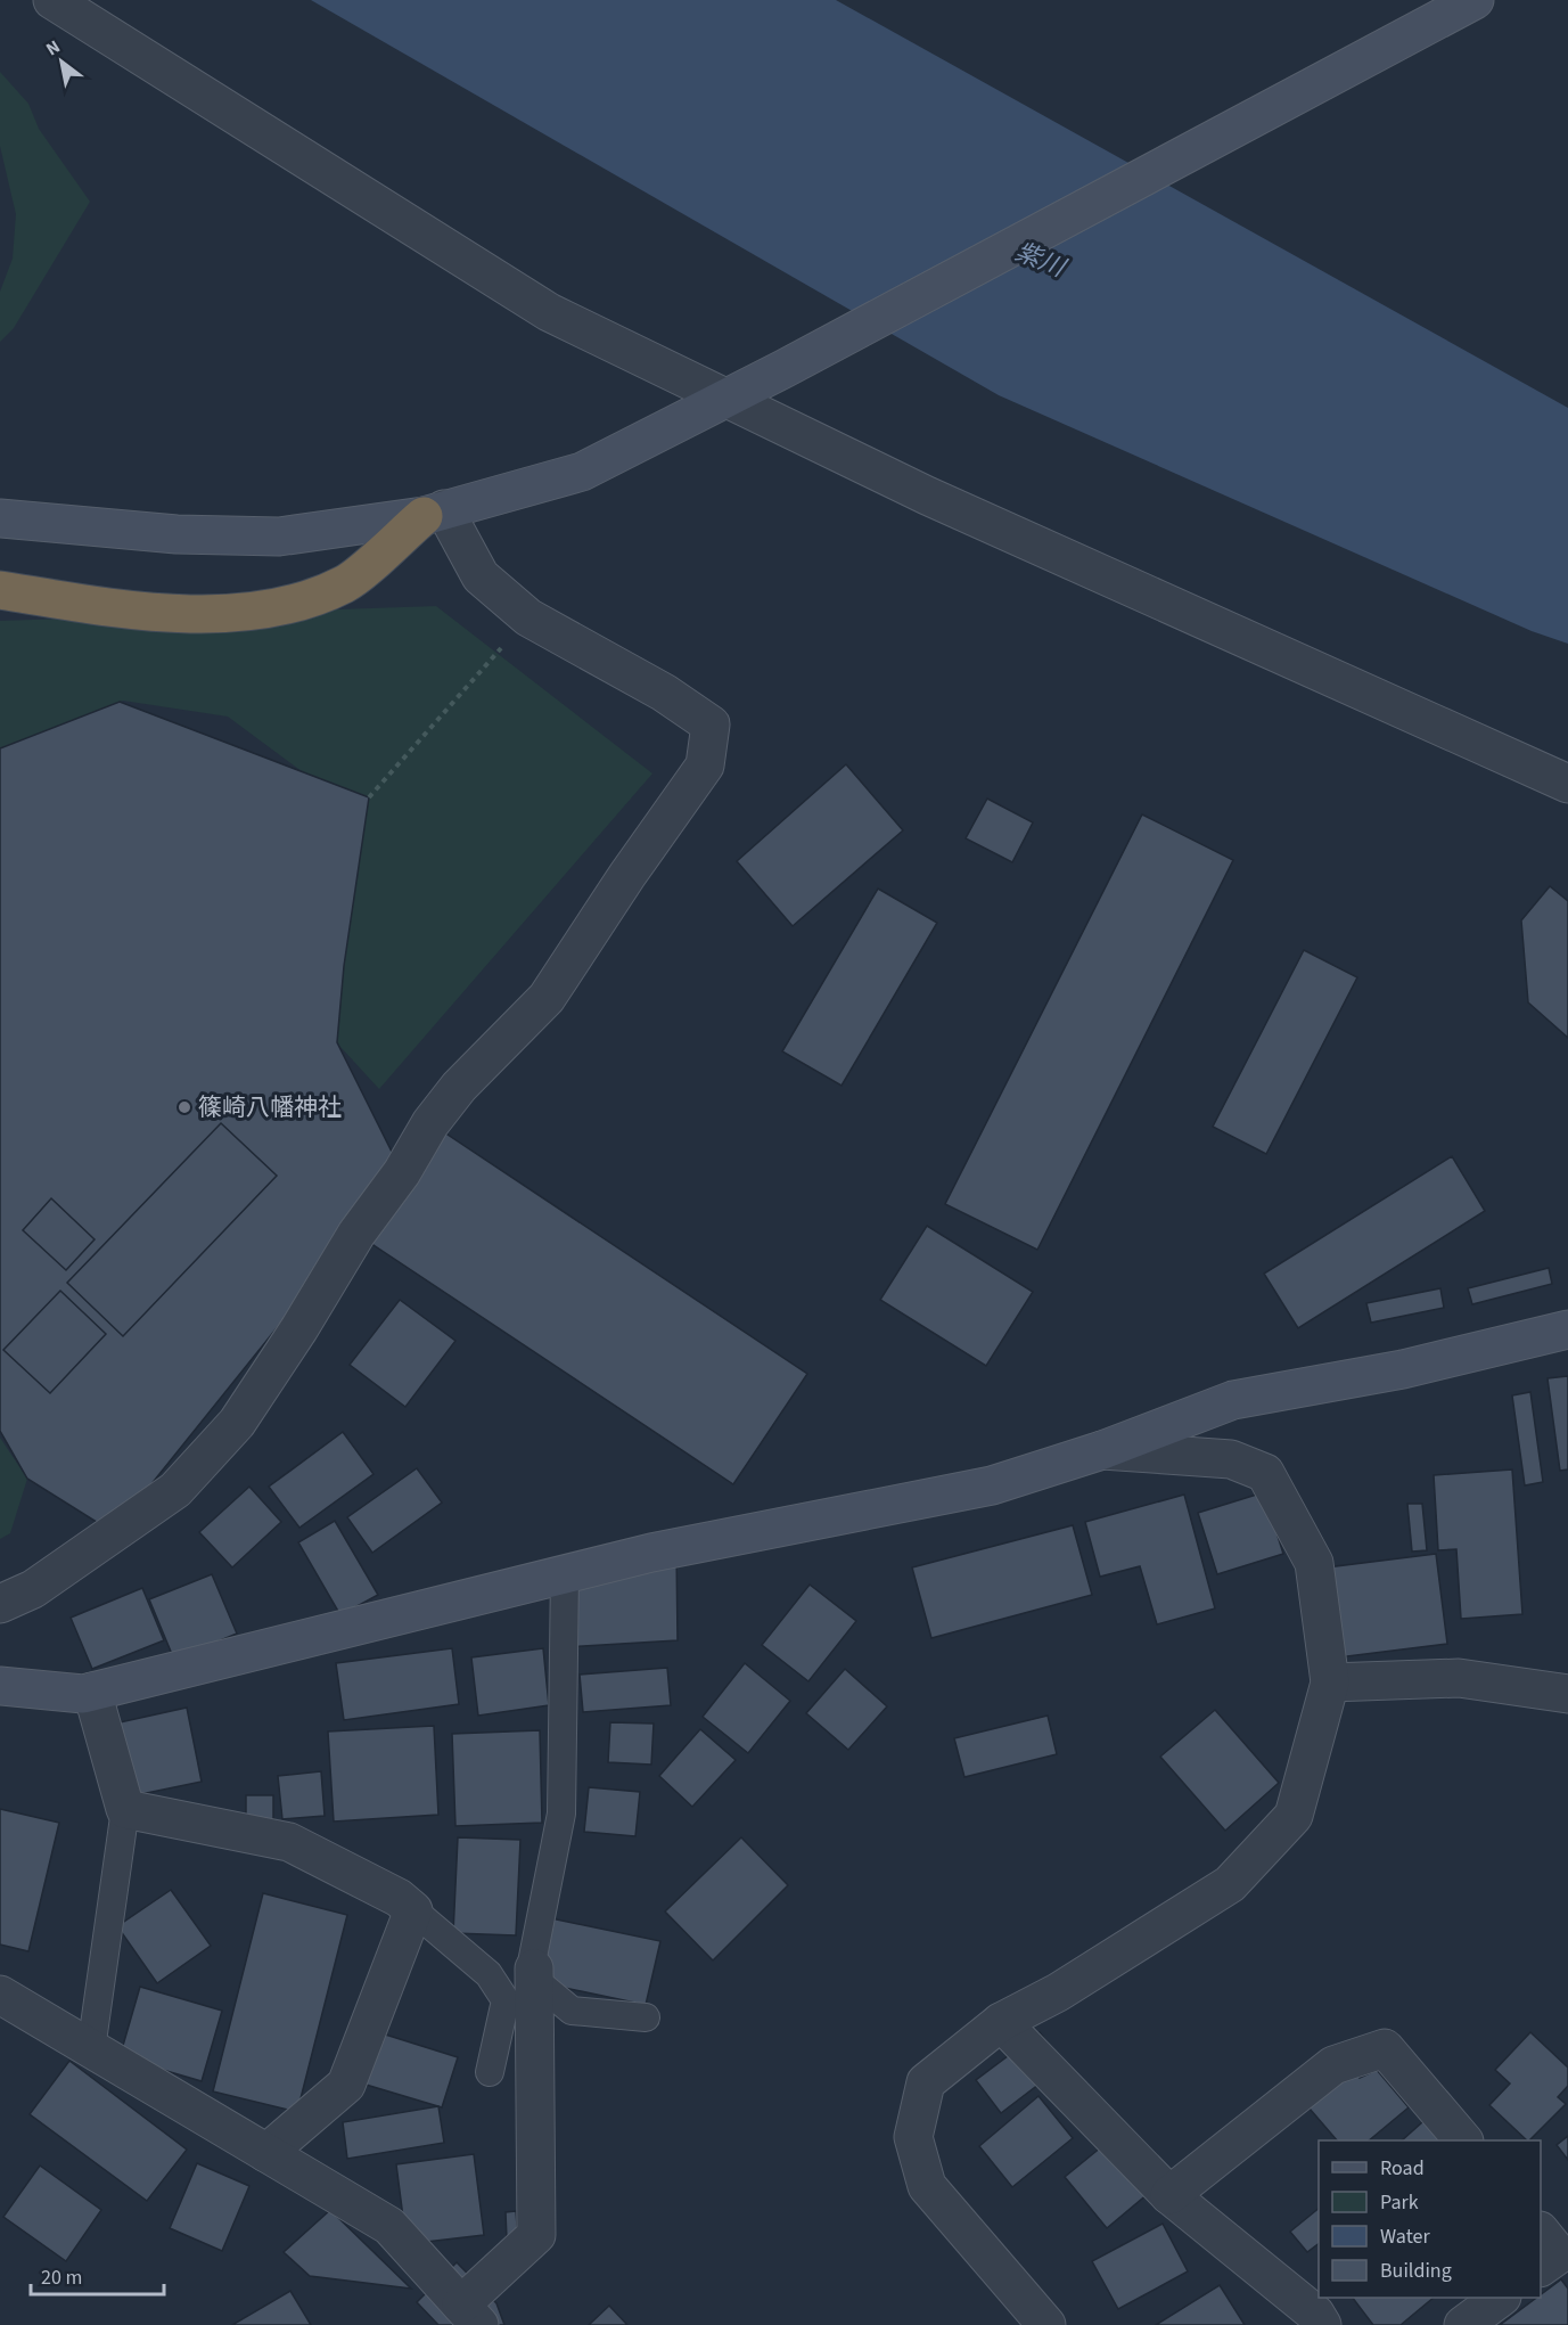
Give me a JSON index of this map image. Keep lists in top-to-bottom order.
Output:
{
  "water": ["紫川"],
  "places": ["篠崎八幡神社"],
  "legend": [
    "Road",
    "Park",
    "Water",
    "Building"
  ],
  "scale_bar": "20 m",
  "north": "top left"
}
